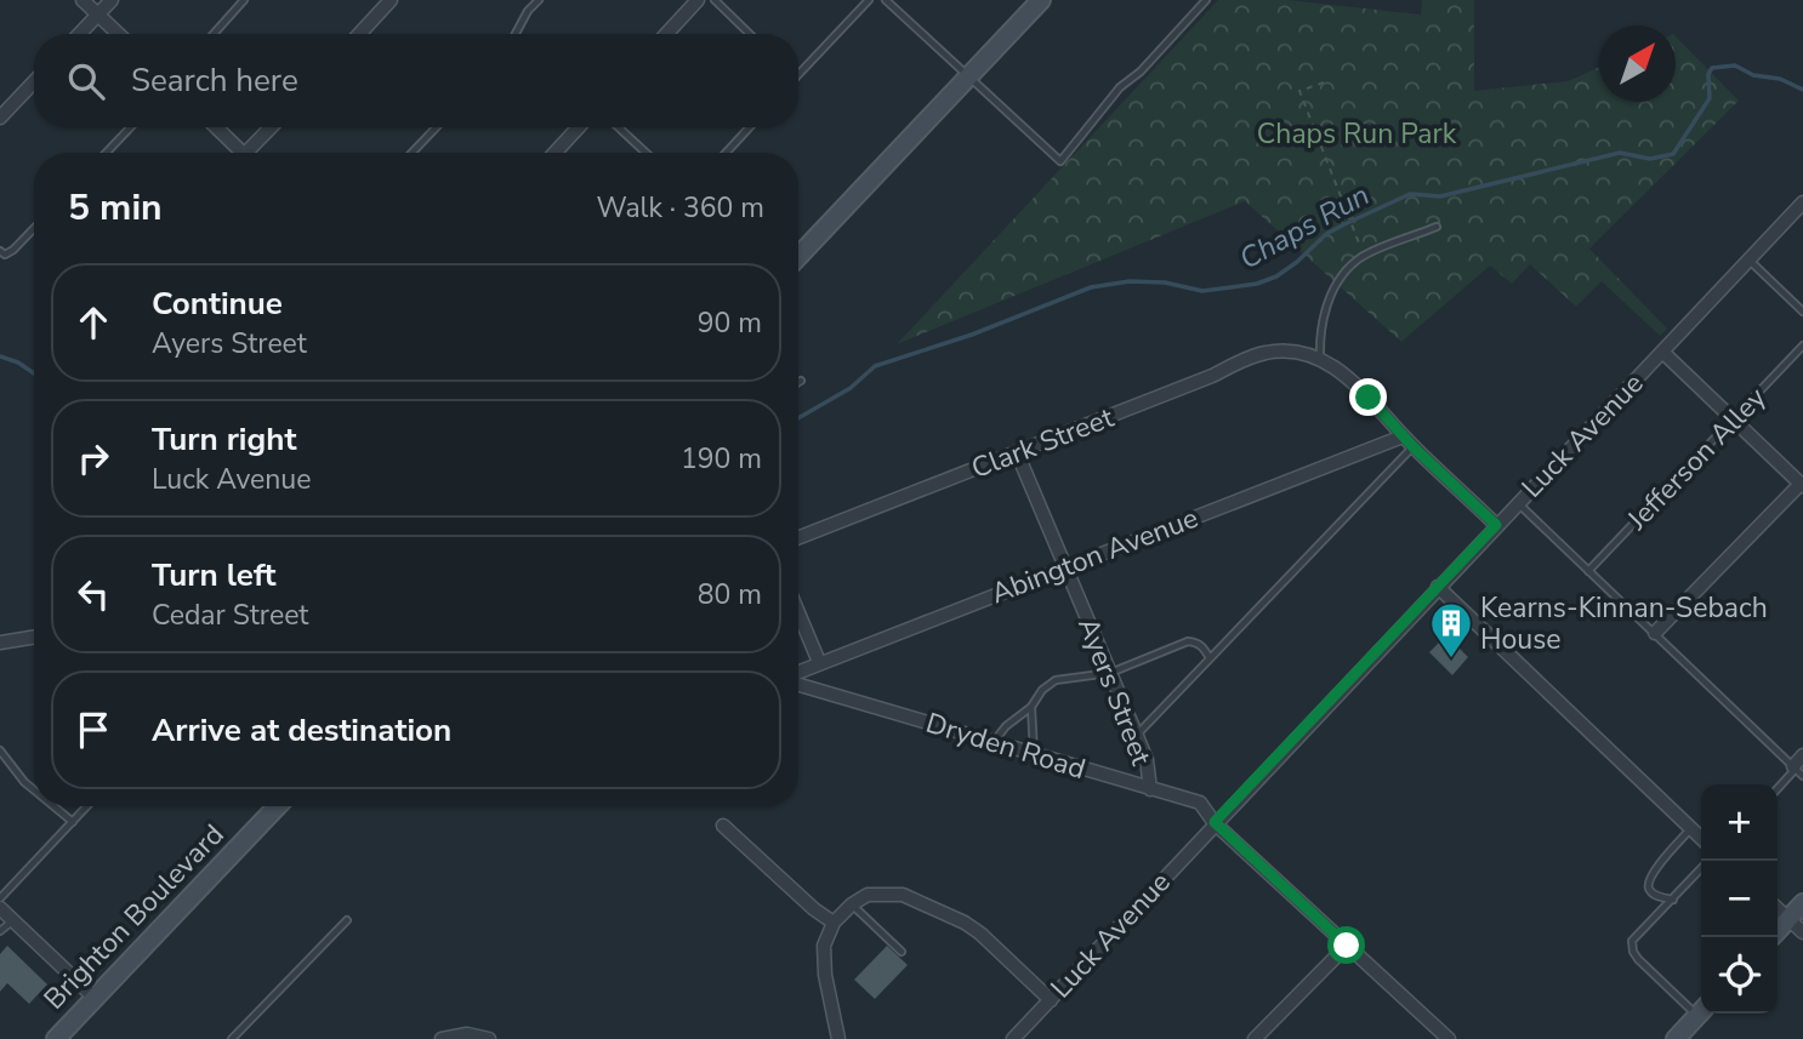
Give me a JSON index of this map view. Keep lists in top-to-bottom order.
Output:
{
  "streets": {
    "street": [
      "Luck Avenue",
      "Clark Street",
      "Abington Avenue",
      "Ayers Street",
      "Dryden Road",
      "Brighton Boulevard"
    ],
    "lane": ["Jefferson Alley"]
  },
  "crossings": [
    ["Luck Avenue", "Dryden Road"],
    ["Clark Street", "Ayers Street"],
    ["Abington Avenue", "Ayers Street"],
    ["Ayers Street", "Dryden Road"]
  ],
  "water": ["Chaps Run"],
  "parks": ["Chaps Run Park"],
  "places": {
    "building": ["Kearns-Kinnan-Sebach House"]
  },
  "north": "top right",
  "page": {
    "search": "Search here",
    "heading": ["5 min", "Walk · 360 m"],
    "list": [
      ["Continue", "Ayers Street", "90 m"],
      ["Turn right", "Luck Avenue", "190 m"],
      ["Turn left", "Cedar Street", "80 m"],
      "Arrive at destination"
    ],
    "map_buttons": ["+", "−"]
  }
}
